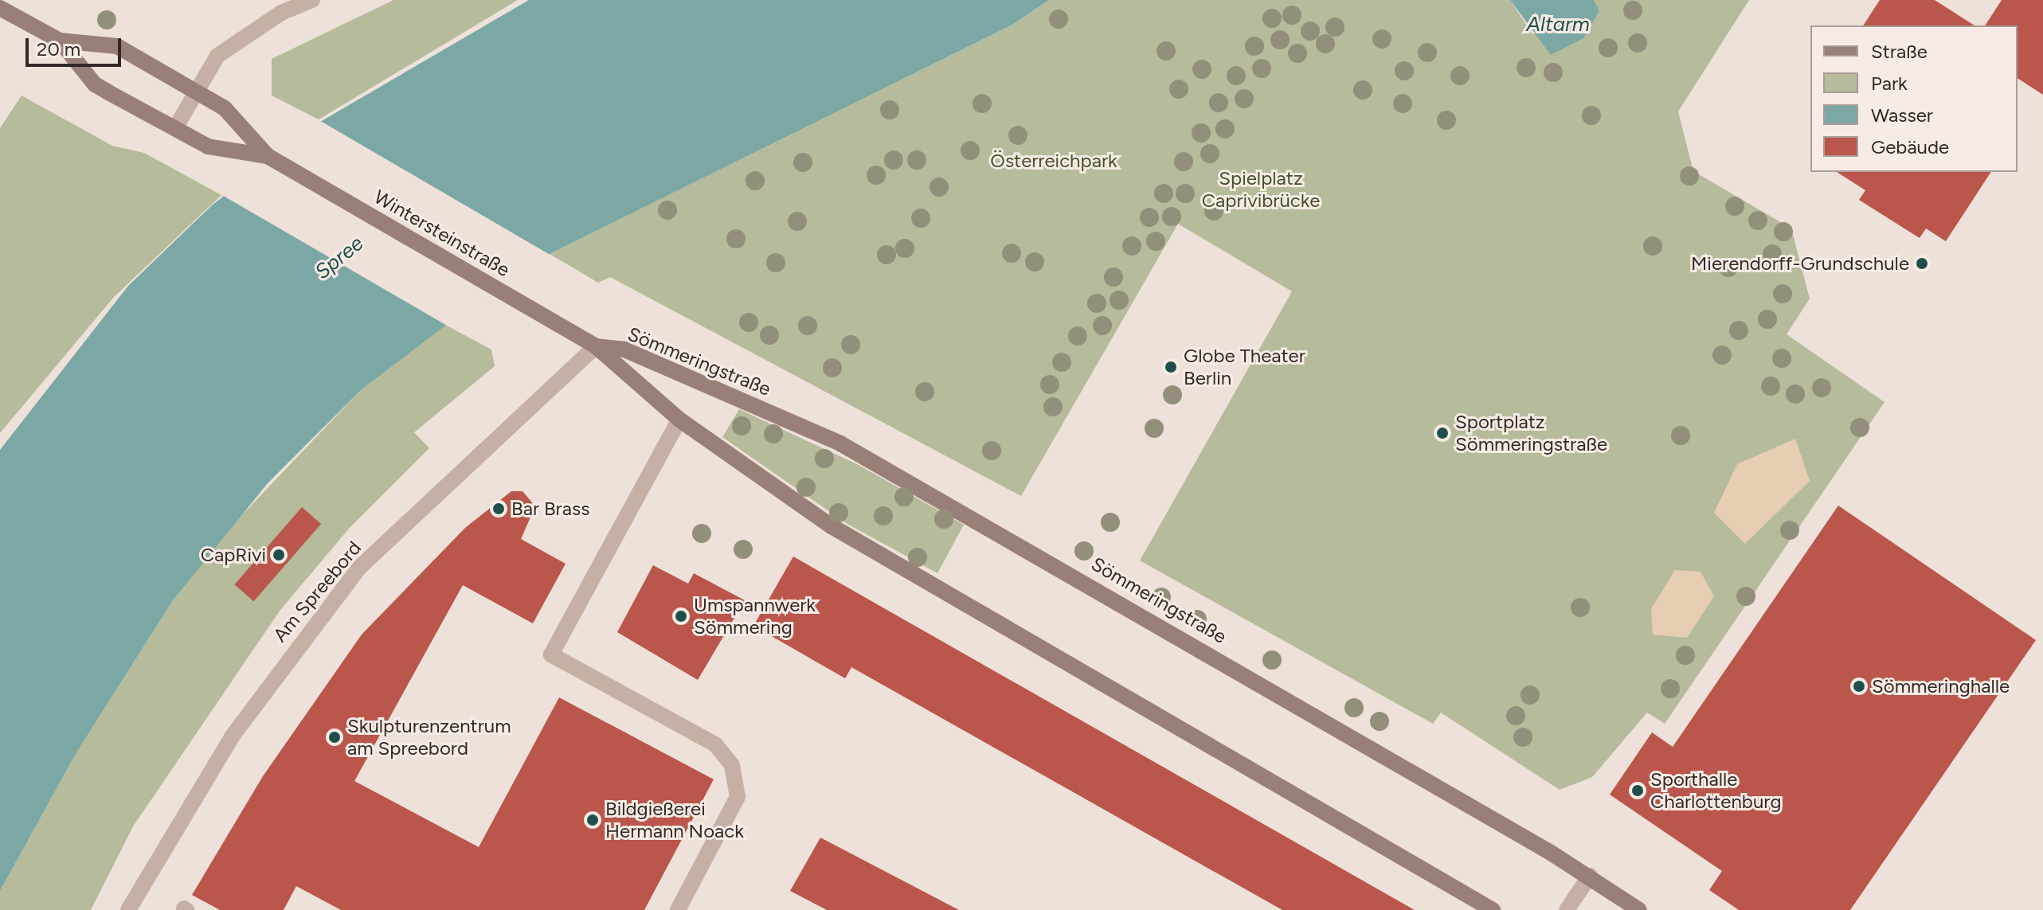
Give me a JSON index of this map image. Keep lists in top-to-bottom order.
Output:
{
  "streets": {
    "street": ["Wintersteinstraße", "Sömmeringstraße", "Am Spreebord"]
  },
  "crossings": [
    ["Wintersteinstraße", "Sömmeringstraße"],
    ["Wintersteinstraße", "Am Spreebord"],
    ["Sömmeringstraße", "Am Spreebord"]
  ],
  "water": ["Altarm", "Spree"],
  "parks": ["Österreichpark", "Spielplatz Caprivibrücke"],
  "places": [
    "Mierendorff-Grundschule",
    "Globe Theater Berlin",
    "Sportplatz Sömmeringstraße",
    "Bar Brass",
    "CapRivi",
    "Umspannwerk Sömmering",
    "Sömmeringhalle",
    "Skulpturenzentrum am Spreebord",
    "Sporthalle Charlottenburg",
    "Bildgießerei Hermann Noack"
  ],
  "legend": [
    "Straße",
    "Park",
    "Wasser",
    "Gebäude"
  ],
  "scale_bar": "20 m"
}
